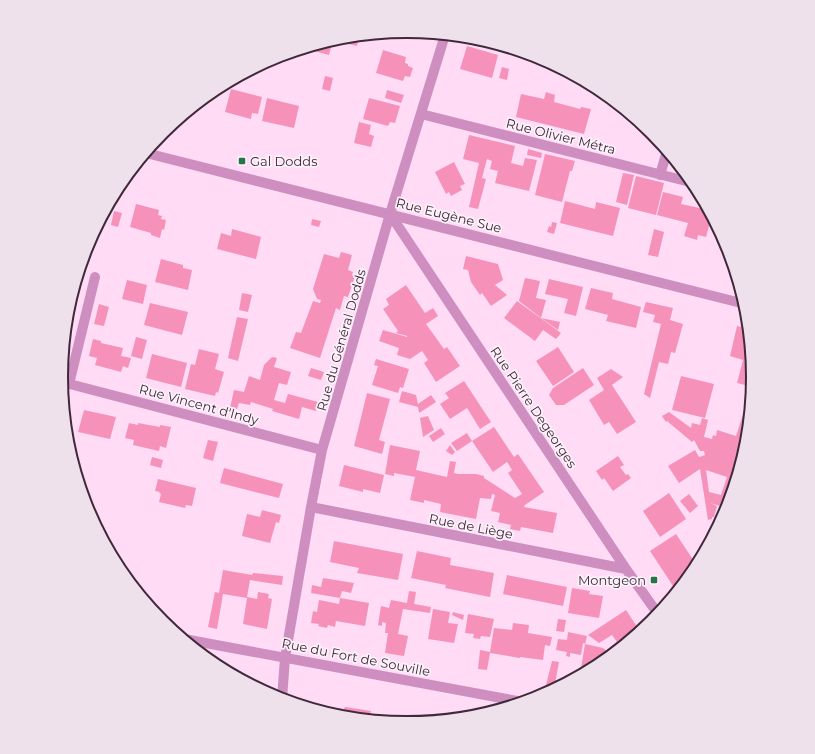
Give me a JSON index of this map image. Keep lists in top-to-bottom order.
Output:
{
  "streets": {
    "street": [
      "Rue Olivier Métra",
      "Rue Eugène Sue",
      "Rue du Général Dodds",
      "Rue Vincent d'Indy",
      "Rue Pierre Degeorges",
      "Rue de Liège",
      "Rue du Fort de Souville"
    ]
  },
  "crossings": [
    ["Rue Olivier Métra", "Rue du Général Dodds"],
    ["Rue Eugène Sue", "Rue du Général Dodds"],
    ["Rue Eugène Sue", "Rue Pierre Degeorges"],
    ["Rue du Général Dodds", "Rue Vincent d'Indy"],
    ["Rue du Général Dodds", "Rue Pierre Degeorges"],
    ["Rue du Général Dodds", "Rue de Liège"],
    ["Rue du Général Dodds", "Rue du Fort de Souville"],
    ["Rue Pierre Degeorges", "Rue de Liège"]
  ],
  "places": {
    "transit": ["Gal Dodds", "Montgeon"]
  }
}
